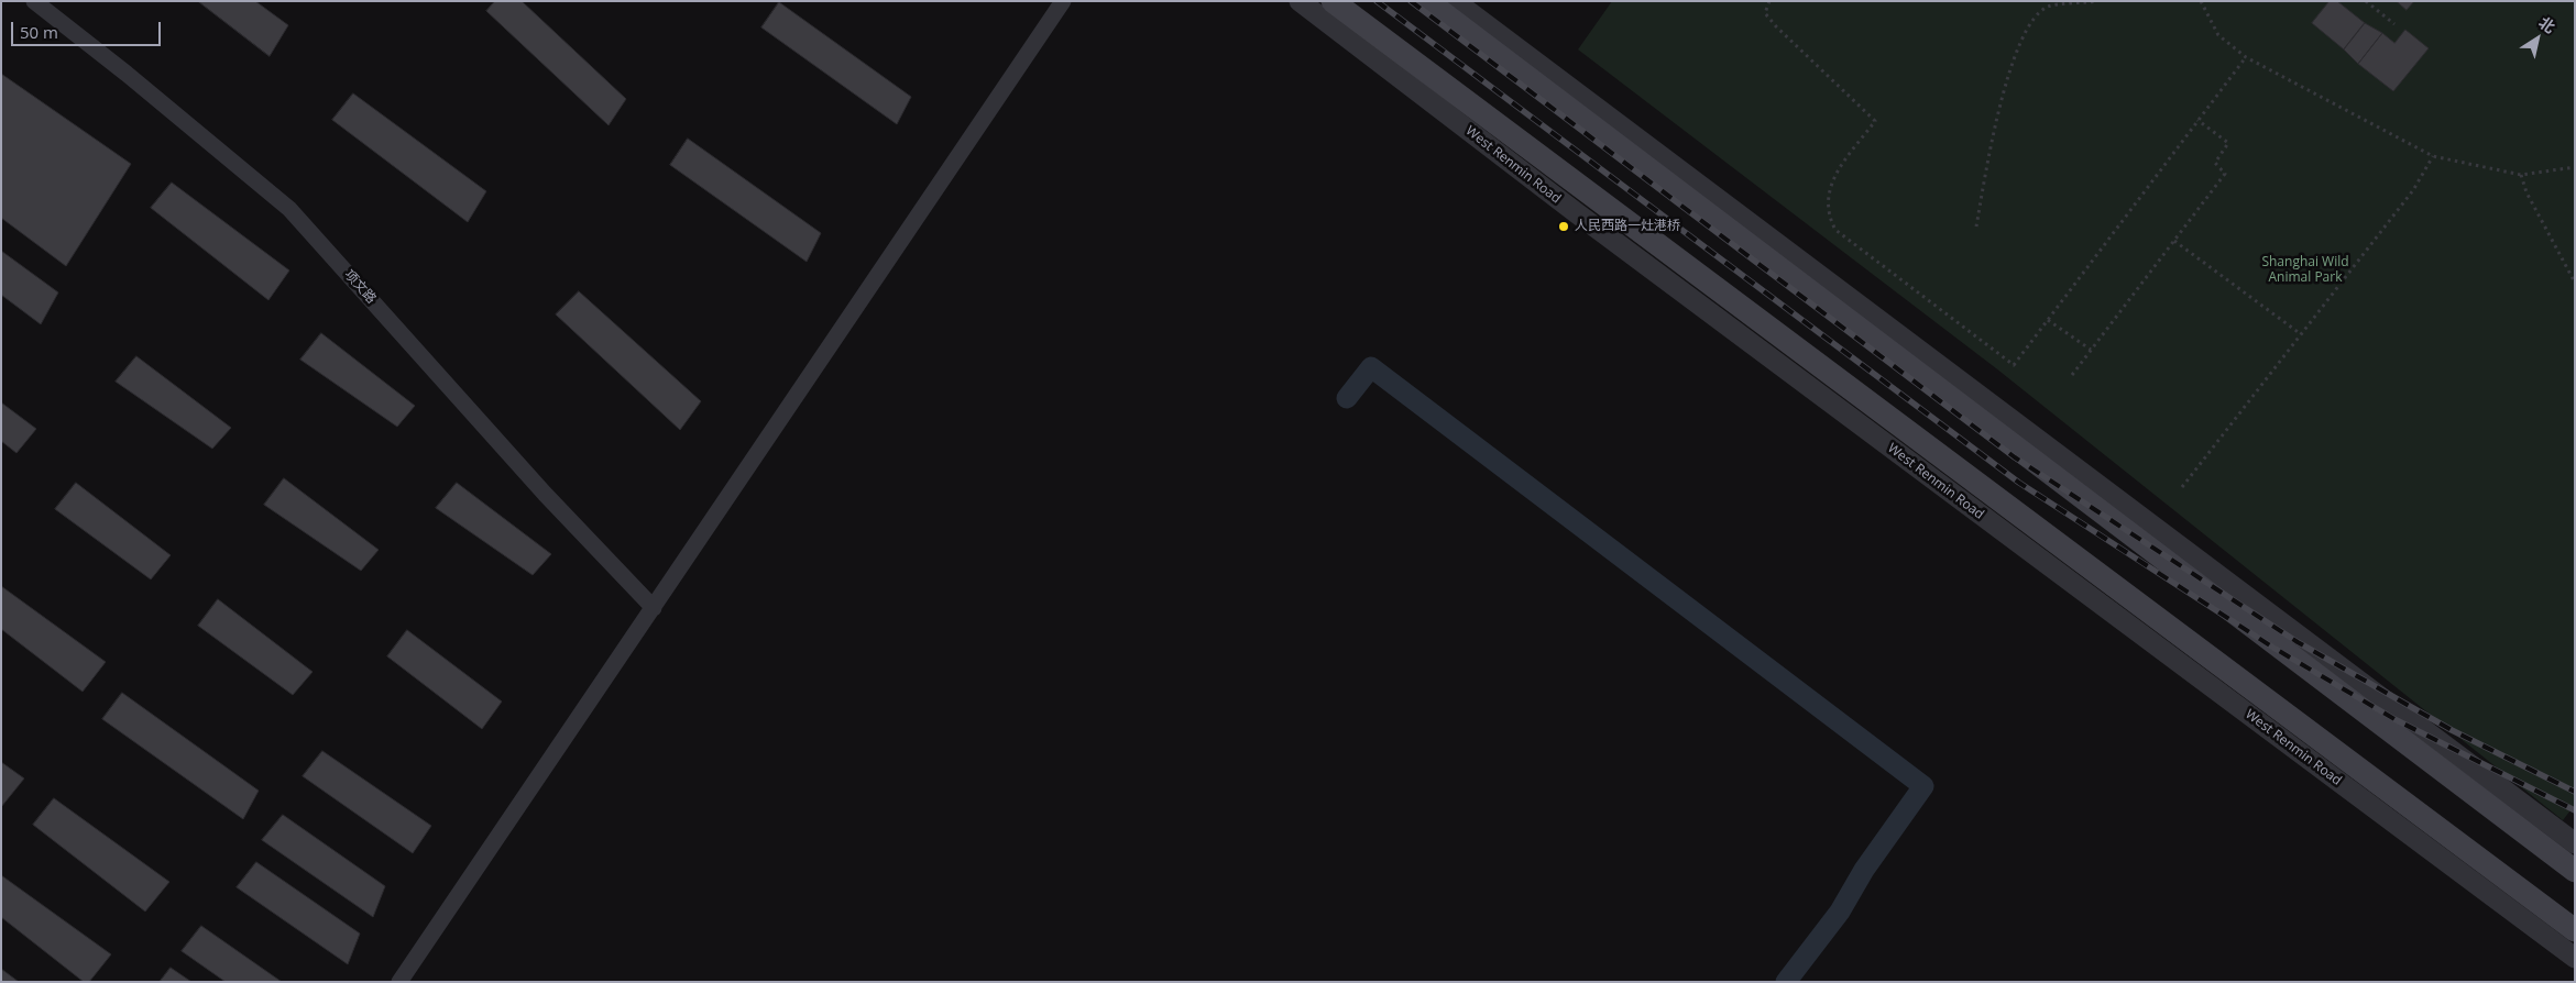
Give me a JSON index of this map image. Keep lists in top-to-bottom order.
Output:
{
  "streets": {
    "main road": ["West Renmin Road"],
    "street": ["项文路"]
  },
  "parks": ["Shanghai Wild Animal Park"],
  "places": ["人民西路一灶港桥"],
  "scale_bar": "50 m",
  "north": "top right"
}
